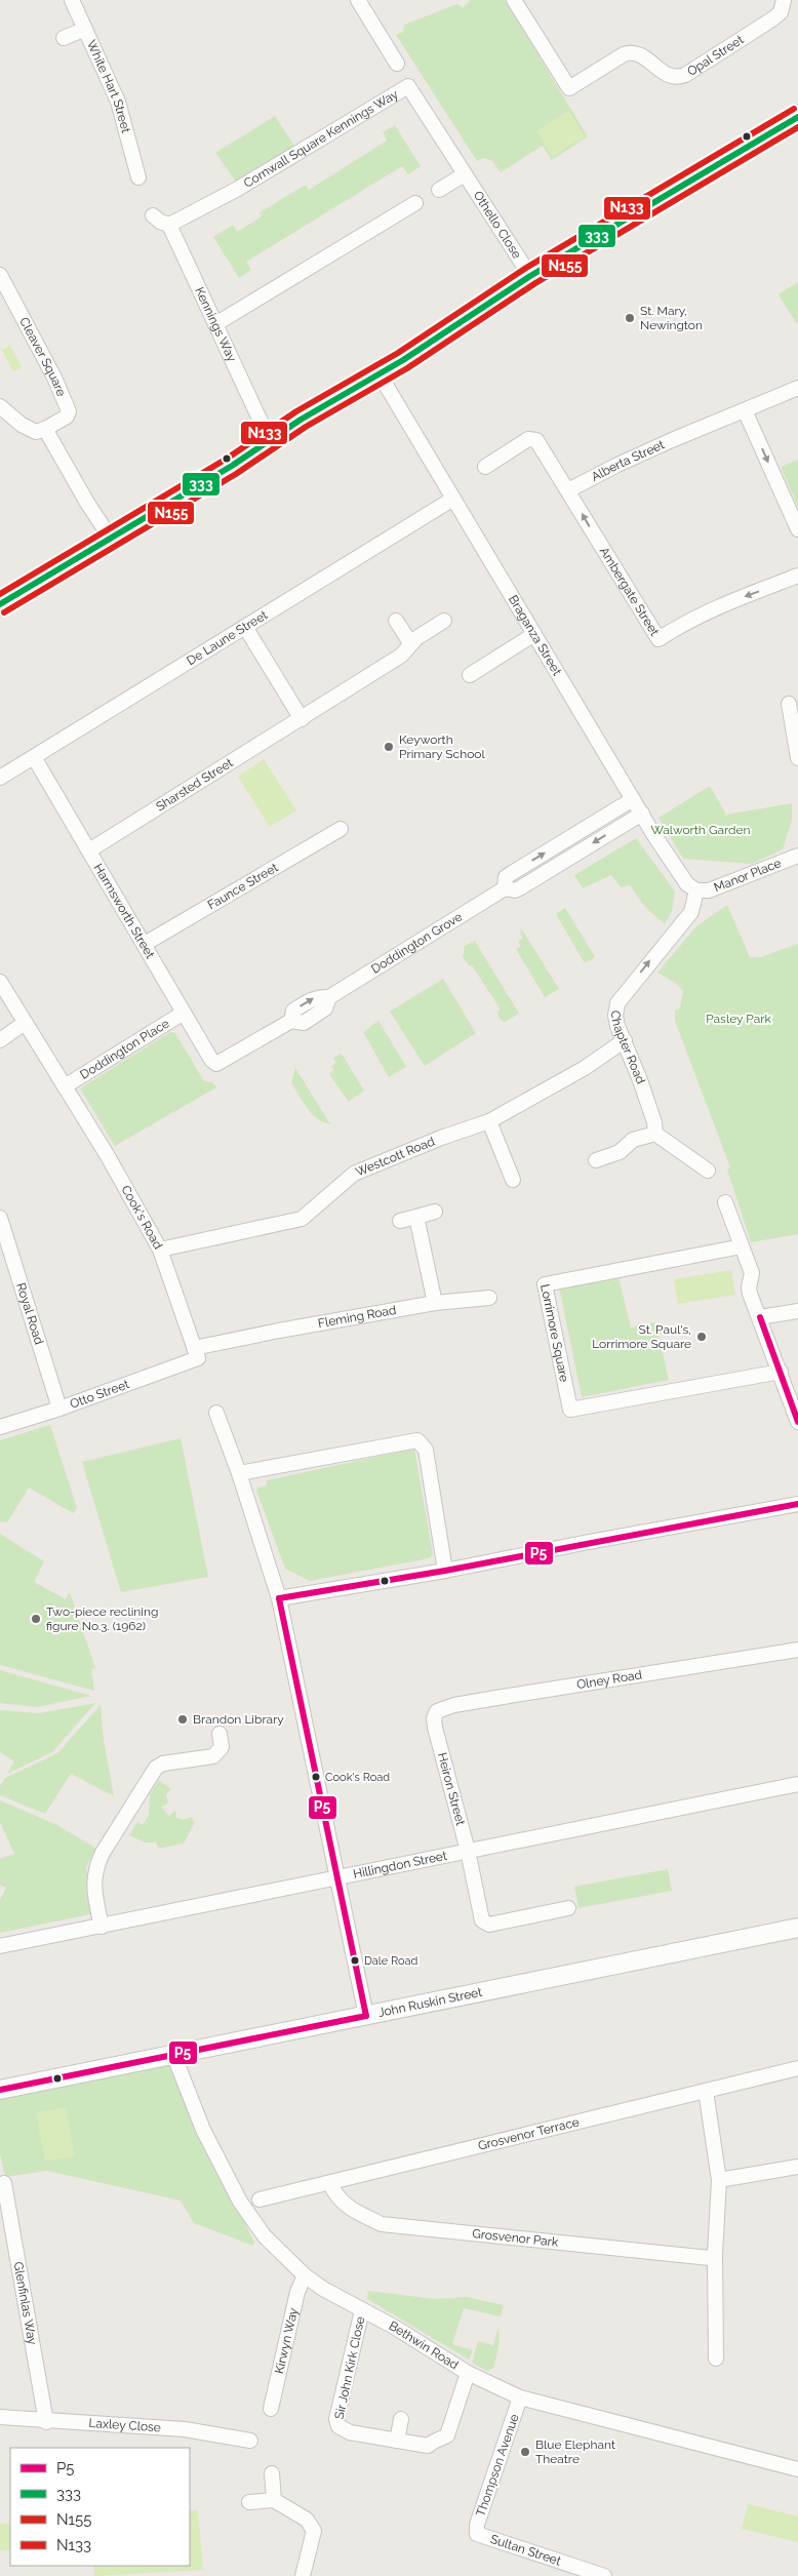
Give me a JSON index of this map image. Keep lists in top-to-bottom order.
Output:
{
  "streets": {
    "street": [
      "Opal Street",
      "White Hart Street",
      "Cornwall Square Kennings Way",
      "Othello Close",
      "Kennings Way",
      "Cleaver Square",
      "Alberta Street",
      "Ambergate Street",
      "Braganza Street",
      "De Laune Street",
      "Sharsted Street",
      "Manor Place",
      "Faunce Street",
      "Harmsworth Street",
      "Doddington Grove",
      "Chapter Road",
      "Doddington Place",
      "Westcott Road",
      "Cook's Road",
      "Royal Road",
      "Fleming Road",
      "Lorrimore Square",
      "Otto Street",
      "Olney Road",
      "Heiron Street",
      "Hillingdon Street",
      "John Ruskin Street",
      "Grosvenor Terrace",
      "Grosvenor Park",
      "Glenfinlas Way",
      "Kirwyn Way",
      "Bethwin Road",
      "Sir John Kirk Close",
      "Laxley Close",
      "Thompson Avenue",
      "Sultan Street"
    ]
  },
  "crossings": [
    ["Cornwall Square Kennings Way", "Othello Close"],
    ["Cornwall Square Kennings Way", "Kennings Way"],
    ["Alberta Street", "Ambergate Street"],
    ["Braganza Street", "De Laune Street"],
    ["Braganza Street", "Manor Place"],
    ["Braganza Street", "Doddington Grove"],
    ["Braganza Street", "Chapter Road"],
    ["De Laune Street", "Harmsworth Street"],
    ["Sharsted Street", "Harmsworth Street"],
    ["Manor Place", "Chapter Road"],
    ["Faunce Street", "Harmsworth Street"],
    ["Harmsworth Street", "Doddington Grove"],
    ["Harmsworth Street", "Doddington Place"],
    ["Chapter Road", "Westcott Road"],
    ["Doddington Place", "Cook's Road"],
    ["Westcott Road", "Cook's Road"],
    ["Cook's Road", "Fleming Road"],
    ["Cook's Road", "Otto Street"],
    ["Royal Road", "Otto Street"],
    ["Fleming Road", "Otto Street"],
    ["Olney Road", "Heiron Street"],
    ["Heiron Street", "Hillingdon Street"],
    ["John Ruskin Street", "Bethwin Road"],
    ["Grosvenor Terrace", "Grosvenor Park"],
    ["Glenfinlas Way", "Laxley Close"],
    ["Kirwyn Way", "Bethwin Road"],
    ["Bethwin Road", "Sir John Kirk Close"],
    ["Bethwin Road", "Thompson Avenue"],
    ["Thompson Avenue", "Sultan Street"]
  ],
  "one_way": ["Chapter Road"],
  "parks": ["Walworth Garden", "Pasley Park"],
  "places": [
    "St. Mary, Newington",
    "Keyworth Primary School",
    "St. Paul's, Lorrimore Square",
    "Two-piece reclining figure No.3. (1962)",
    "Brandon Library",
    "Cook's Road",
    "Dale Road",
    "Blue Elephant Theatre"
  ],
  "lines": [
    "transit line N133",
    "transit line 333",
    "transit line N155",
    "transit line P5"
  ],
  "legend": [
    "P5",
    "333",
    "N155",
    "N133"
  ]
}
